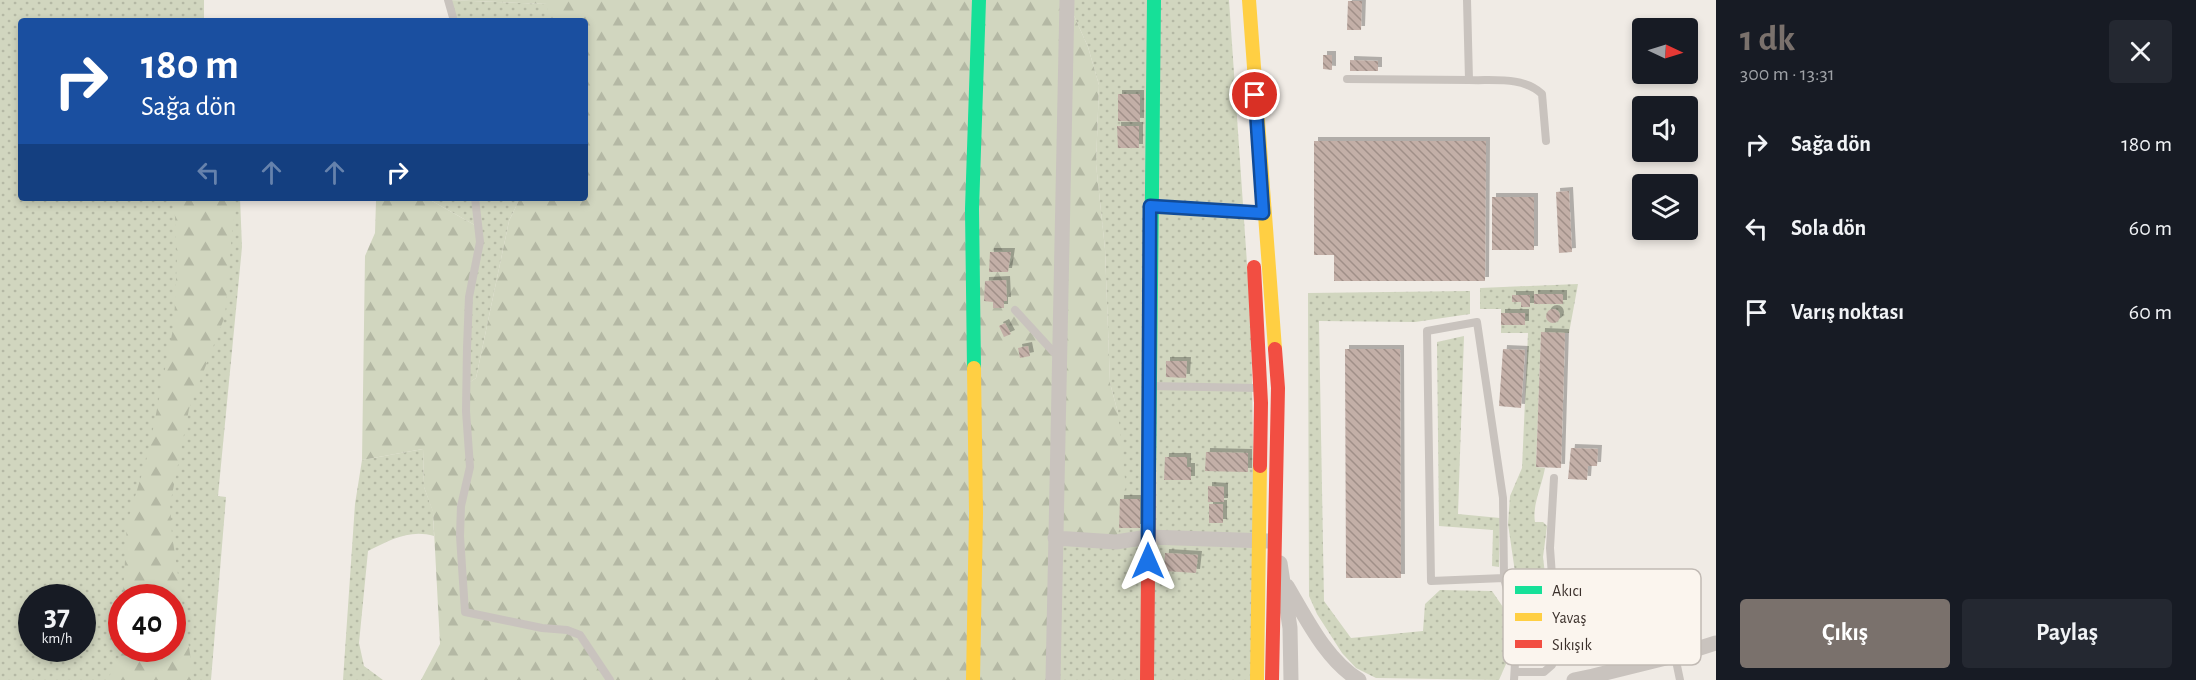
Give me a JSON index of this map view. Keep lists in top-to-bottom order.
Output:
{
  "legend": ["Akıcı", "Yavaş", "Sıkışık"],
  "north": "right",
  "page": {
    "heading": ["1 dk", "300 m · 13:31"],
    "turn": ["180 m", "Sağa dön"],
    "list": [
      {
        "name": "Sağa dön",
        "value": "180 m"
      },
      {
        "name": "Sola dön",
        "value": "60 m"
      },
      {
        "name": "Varış noktası",
        "value": "60 m"
      }
    ],
    "speed": "37 km/h",
    "limit": "40",
    "buttons": ["Çıkış", "Paylaş"]
  }
}
